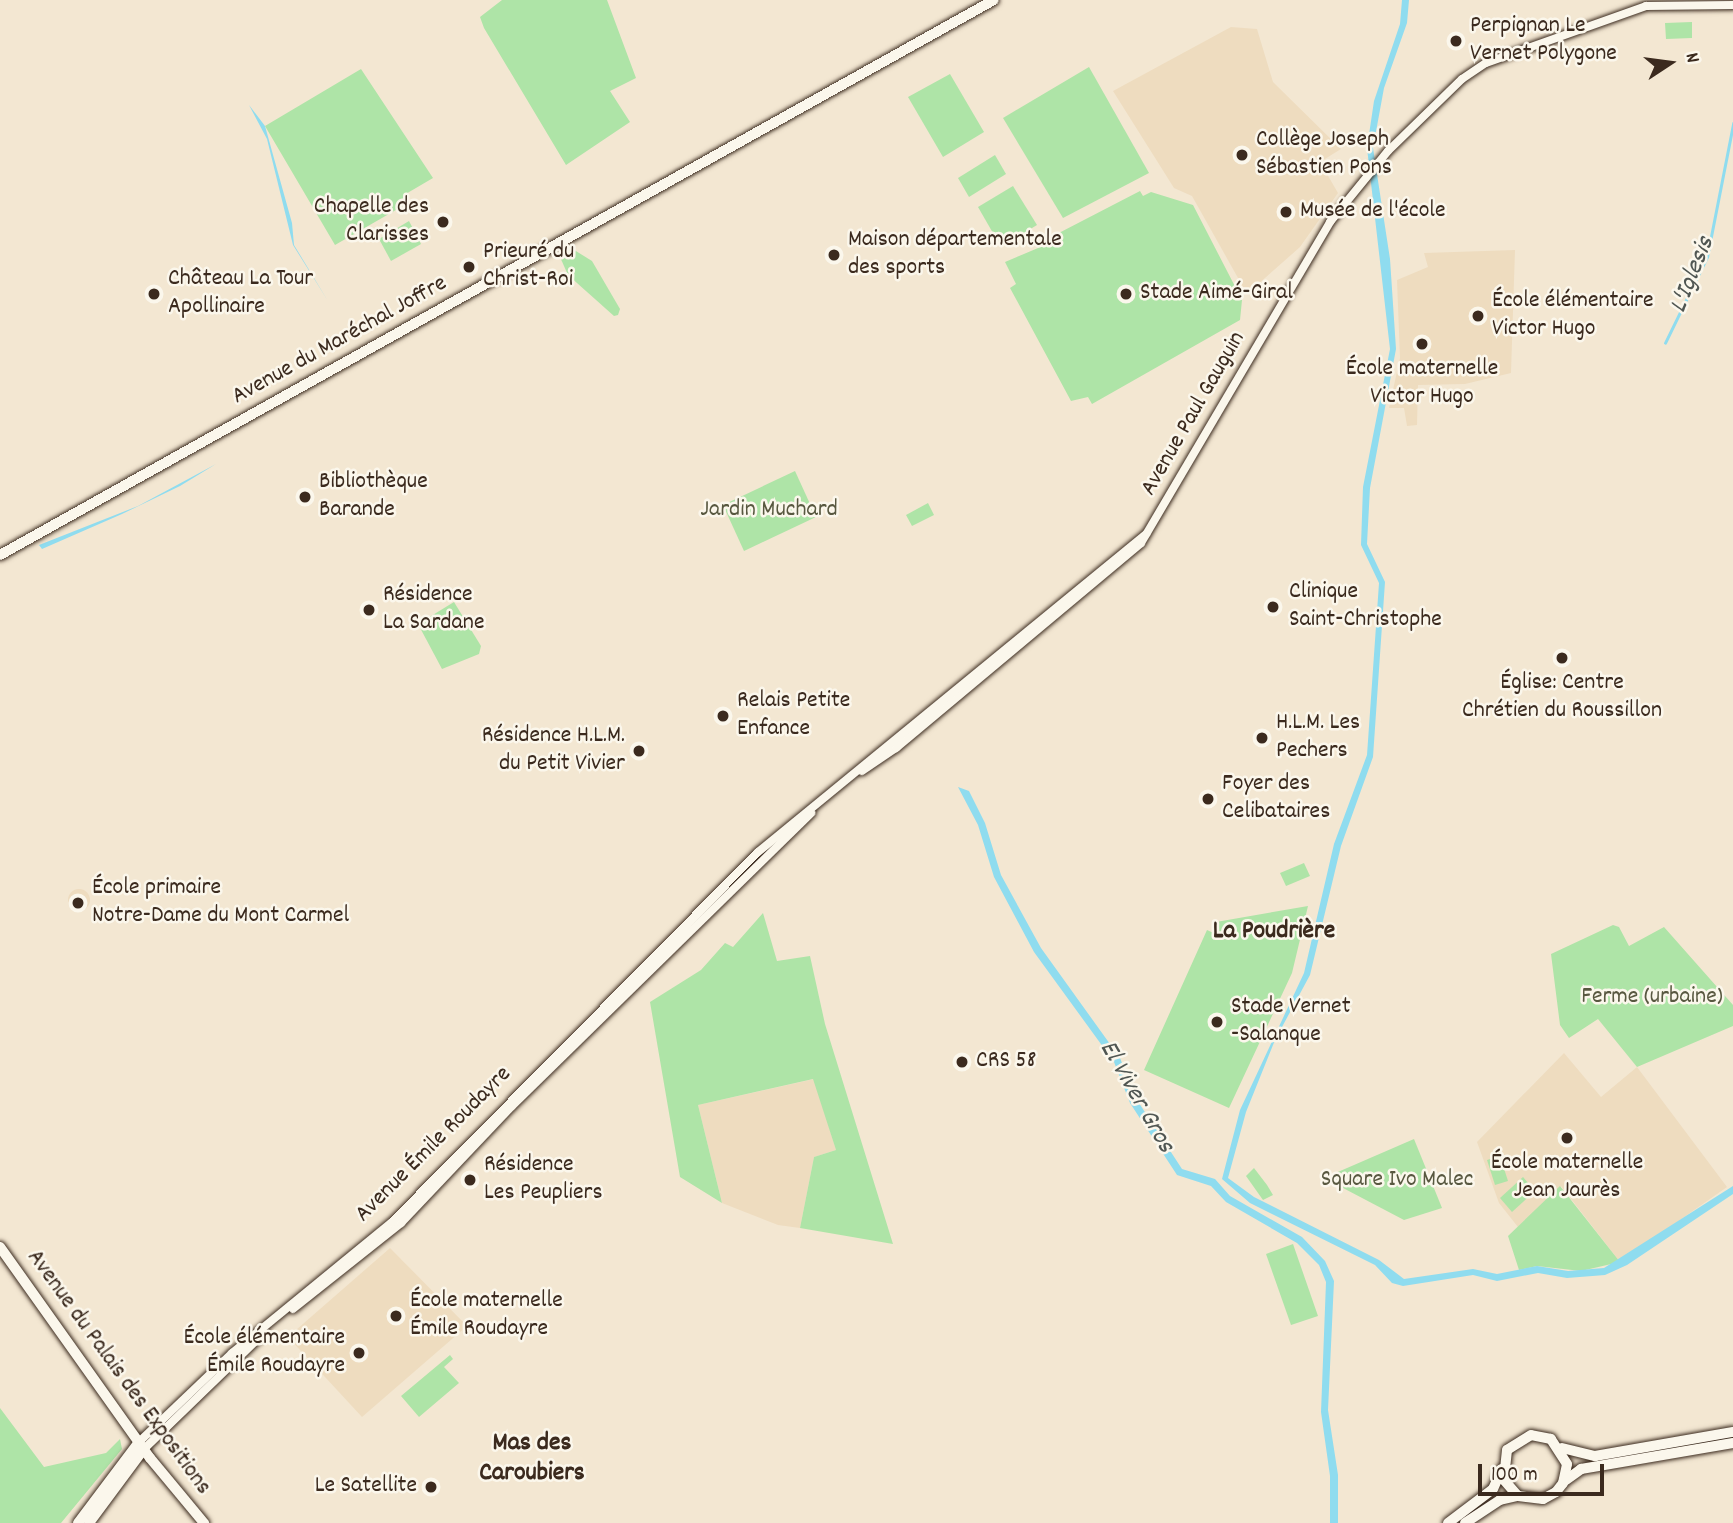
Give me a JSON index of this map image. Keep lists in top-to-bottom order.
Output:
{
  "streets": {
    "main road": ["Avenue du Maréchal Joffre", "Avenue Émile Roudayre", "Avenue du Palais des Expositions"],
    "street": ["Avenue Paul Gauguin"]
  },
  "crossings": [
    ["Avenue Paul Gauguin", "Avenue Émile Roudayre"],
    ["Avenue Émile Roudayre", "Avenue du Palais des Expositions"]
  ],
  "districts": ["La Poudrière", "Mas des Caroubiers"],
  "water": ["L'Iglesis", "El Viver Gros"],
  "parks": ["Jardin Muchard", "Ferme (urbaine)", "Square Ivo Malec"],
  "places": [
    "Perpignan Le Vernet Polygone",
    "Collège Joseph Sébastien Pons",
    "Musée de l'école",
    "Chapelle des Clarisses",
    "Maison départementale des sports",
    "Prieuré du Christ-Roi",
    "Château La Tour Apollinaire",
    "Stade Aimé-Giral",
    "École élémentaire Victor Hugo",
    "École maternelle Victor Hugo",
    "Bibliothèque Barande",
    "Clinique Saint-Christophe",
    "Résidence La Sardane",
    "Église: Centre Chrétien du Roussillon",
    "Relais Petite Enfance",
    "H.L.M. Les Pechers",
    "Résidence H.L.M. du Petit Vivier",
    "Foyer des Celibataires",
    "École primaire Notre-Dame du Mont Carmel",
    "Stade Vernet -Salanque",
    "CRS 58",
    "École maternelle Jean Jaurès",
    "Résidence Les Peupliers",
    "École maternelle Émile Roudayre",
    "École élémentaire Émile Roudayre",
    "Le Satellite"
  ],
  "scale_bar": "100 m",
  "north": "right"
}
